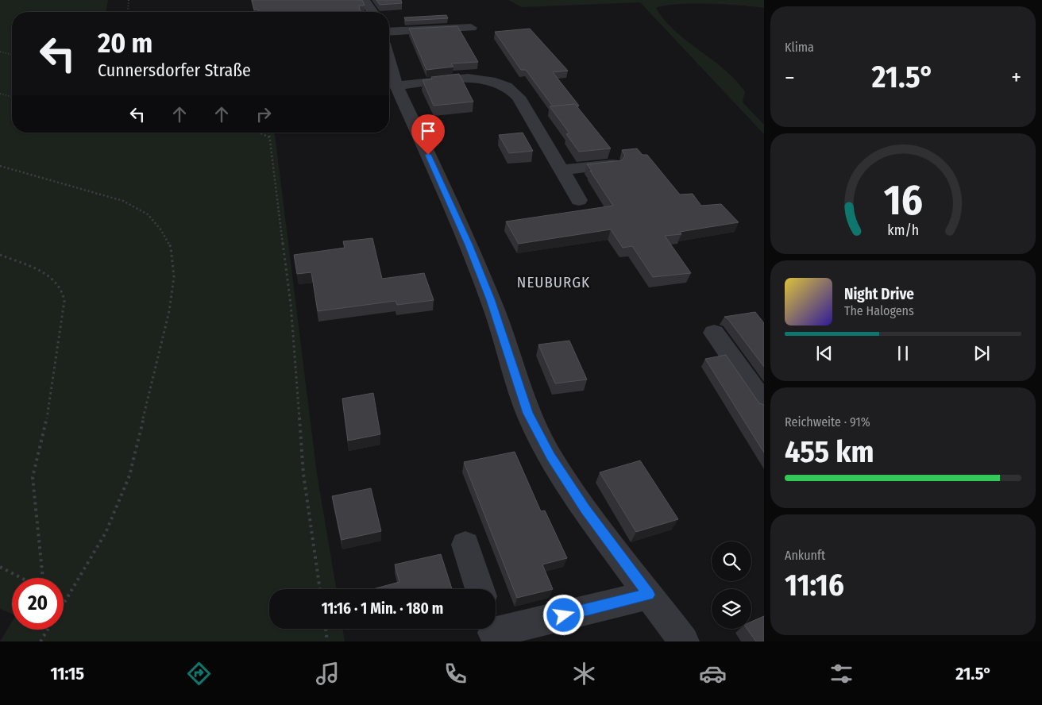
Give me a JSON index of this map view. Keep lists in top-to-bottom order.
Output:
{
  "districts": ["NEUBURGK"],
  "page": {
    "tile": [
      "Klima",
      ["Reichweite · 91%", "455 km"],
      ["Ankunft", "11:16"]
    ],
    "turn": ["20 m", "Cunnersdorfer Straße"],
    "heat": ["−", "21.5°", "+"],
    "song": ["Night Drive", "The Halogens"],
    "limit": "20",
    "trip": "11:16 · 1 Min. · 180 m",
    "tabs": ["11:15", "21.5°"],
    "gauge": ["16", "km/h"]
  }
}
